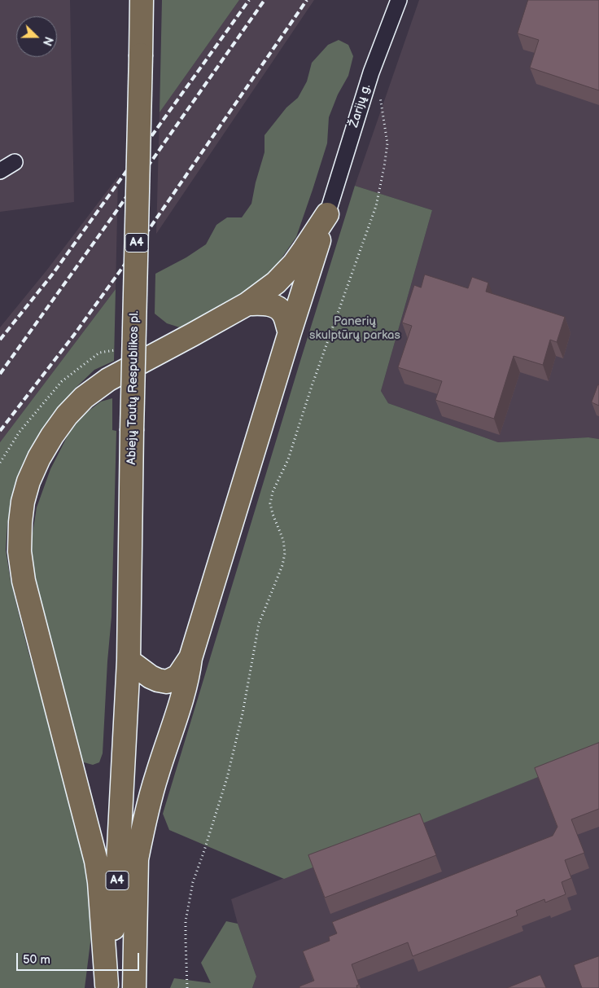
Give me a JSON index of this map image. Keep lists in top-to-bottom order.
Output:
{
  "streets": {
    "highway": ["A4", "Abiejų Tautų Respublikos pl."],
    "street": ["Žarijų g."]
  },
  "parks": ["Panerių skulptūrų parkas"],
  "scale_bar": "50 m",
  "north": "right"
}
